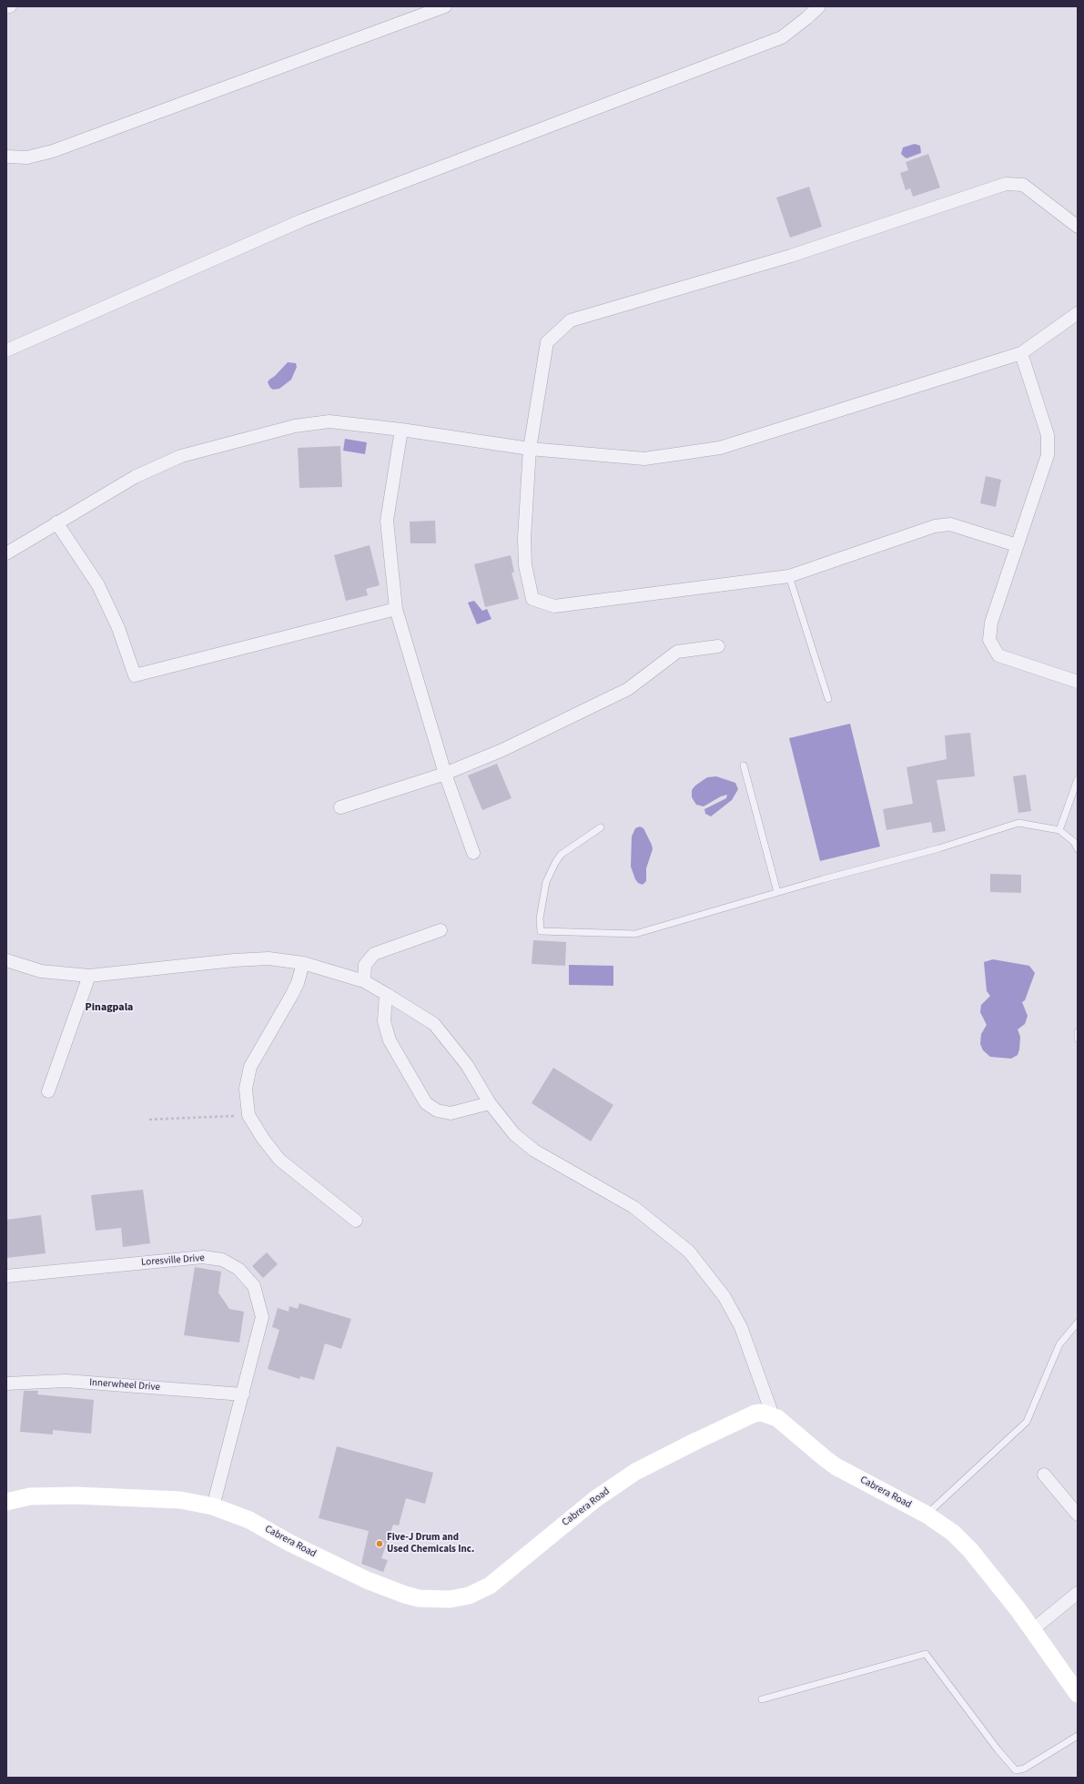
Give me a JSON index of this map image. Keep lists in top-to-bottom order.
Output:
{
  "streets": {
    "main road": ["Cabrera Road"],
    "street": ["Loresville Drive", "Innerwheel Drive"]
  },
  "crossings": [
    ["Loresville Drive", "Innerwheel Drive"],
    ["Loresville Drive", "Cabrera Road"]
  ],
  "districts": ["Pinagpala"],
  "places": ["Five-J Drum and Used Chemicals Inc."]
}
